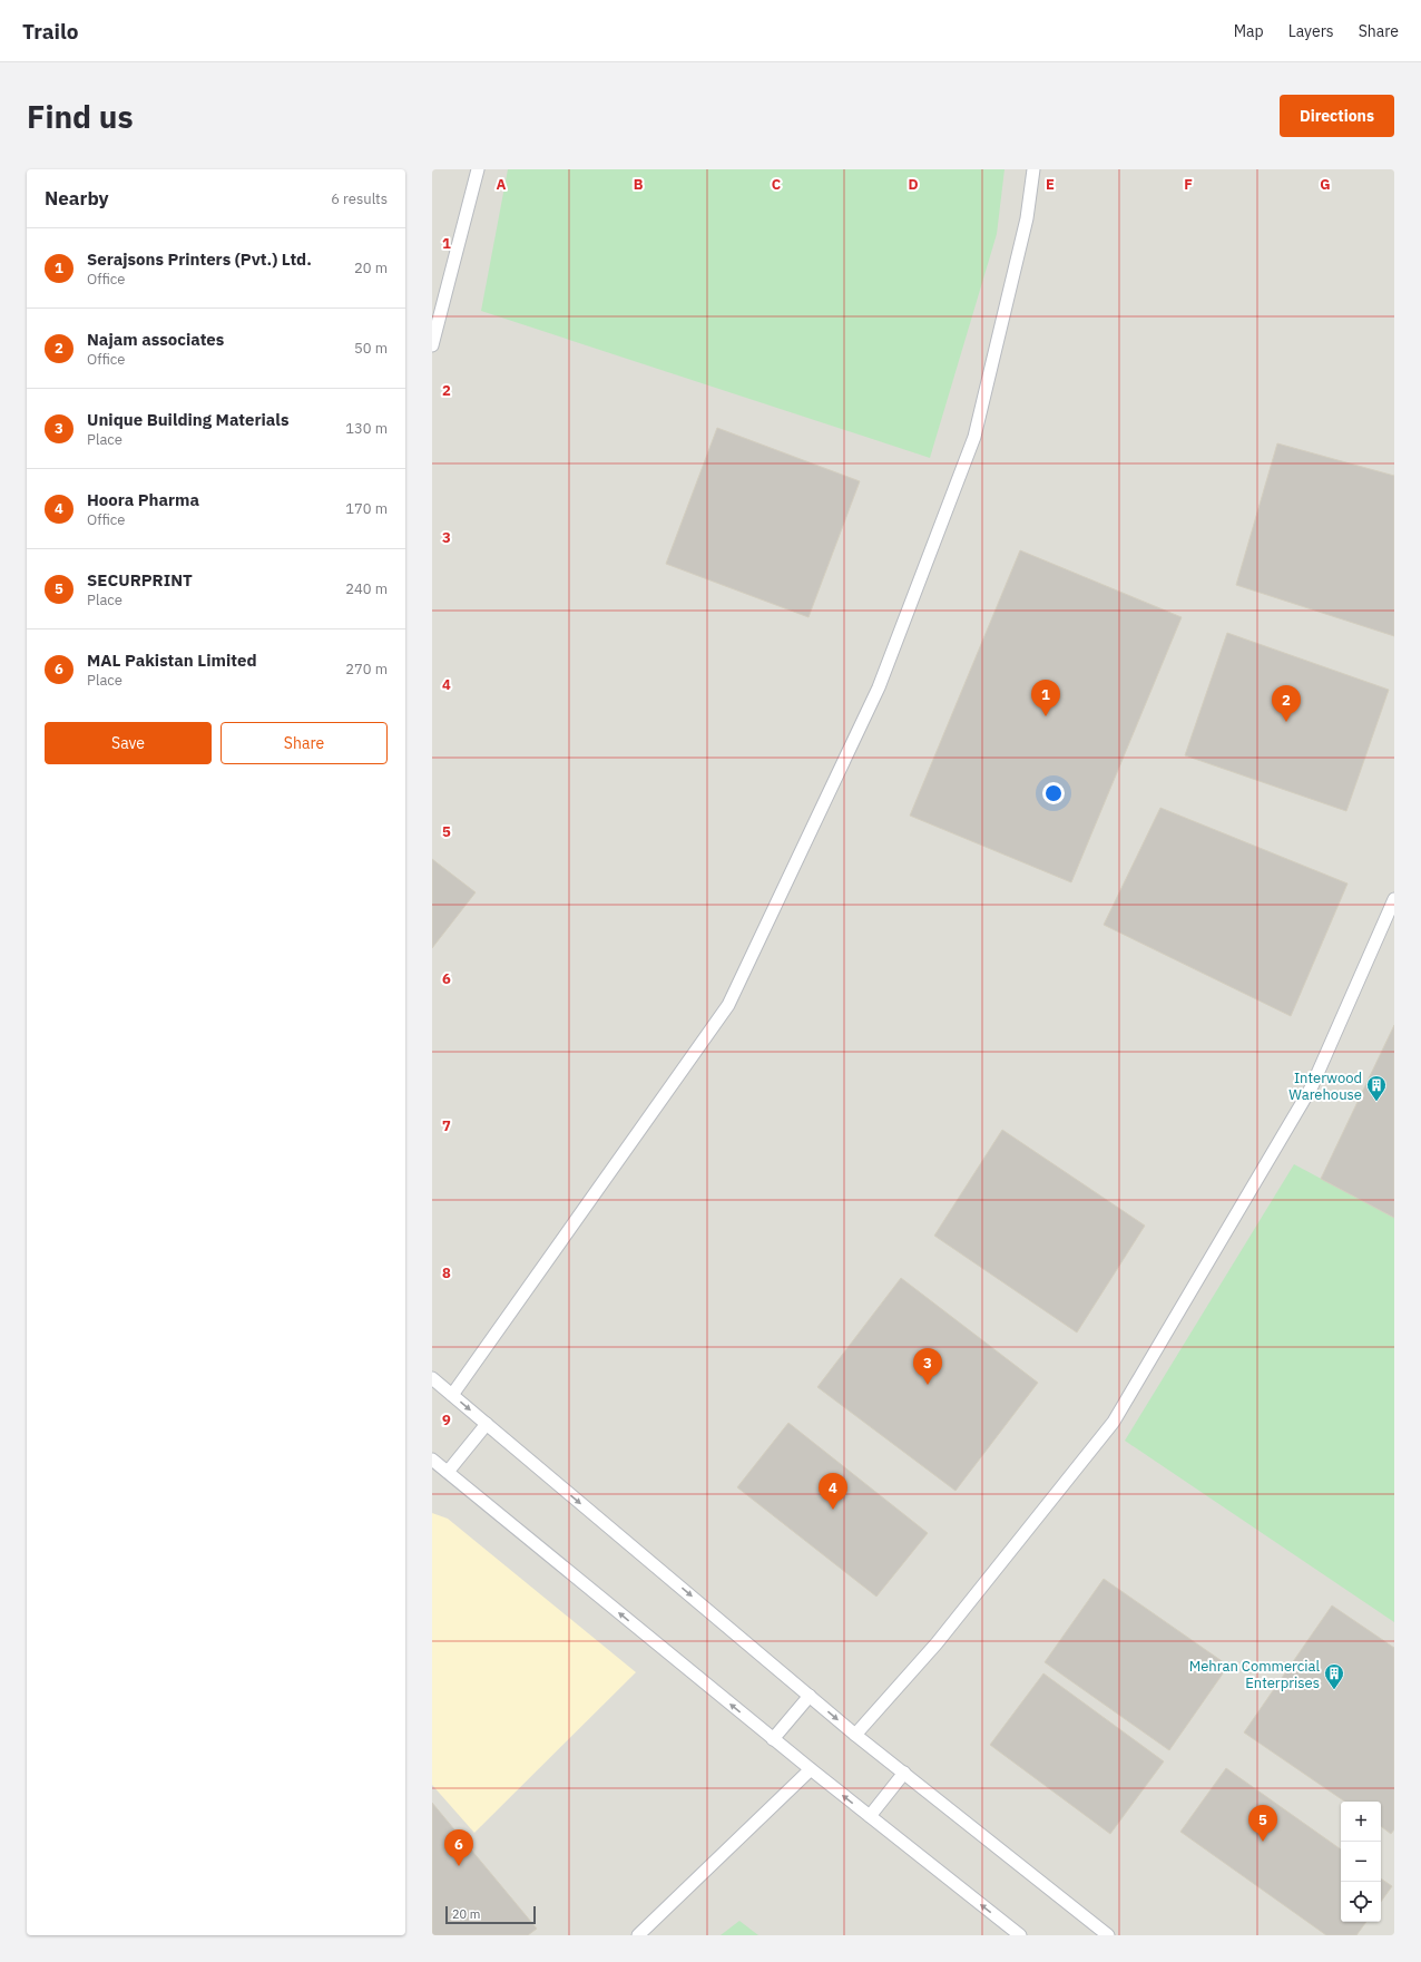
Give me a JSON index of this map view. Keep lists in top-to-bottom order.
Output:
{
  "places": {
    "building": ["Interwood Warehouse", "Mehran Commercial Enterprises"]
  },
  "scale_bar": "20 m",
  "page": {
    "header": "Trailo",
    "nav": ["Map", "Layers", "Share"],
    "buttons": [
      "Directions",
      ["Save", "Share"]
    ],
    "title": "Find us",
    "heading": ["Nearby", "6 results"],
    "list": [
      {
        "mark": "1",
        "name": "Serajsons Printers (Pvt.) Ltd.",
        "note": "Office",
        "value": "20 m"
      },
      {
        "mark": "2",
        "name": "Najam associates",
        "note": "Office",
        "value": "50 m"
      },
      {
        "mark": "3",
        "name": "Unique Building Materials",
        "note": "Place",
        "value": "130 m"
      },
      {
        "mark": "4",
        "name": "Hoora Pharma",
        "note": "Office",
        "value": "170 m"
      },
      {
        "mark": "5",
        "name": "SECURPRINT",
        "note": "Place",
        "value": "240 m"
      },
      {
        "mark": "6",
        "name": "MAL Pakistan Limited",
        "note": "Place",
        "value": "270 m"
      }
    ],
    "pins": [
      "1",
      "2",
      "3",
      "4",
      "5",
      "6"
    ],
    "map_buttons": ["+", "−"],
    "scale": "20 m"
  },
  "grid": {
    "columns": [
      "A",
      "B",
      "C",
      "D",
      "E",
      "F",
      "G"
    ],
    "rows": [
      "1",
      "2",
      "3",
      "4",
      "5",
      "6",
      "7",
      "8",
      "9"
    ]
  }
}
